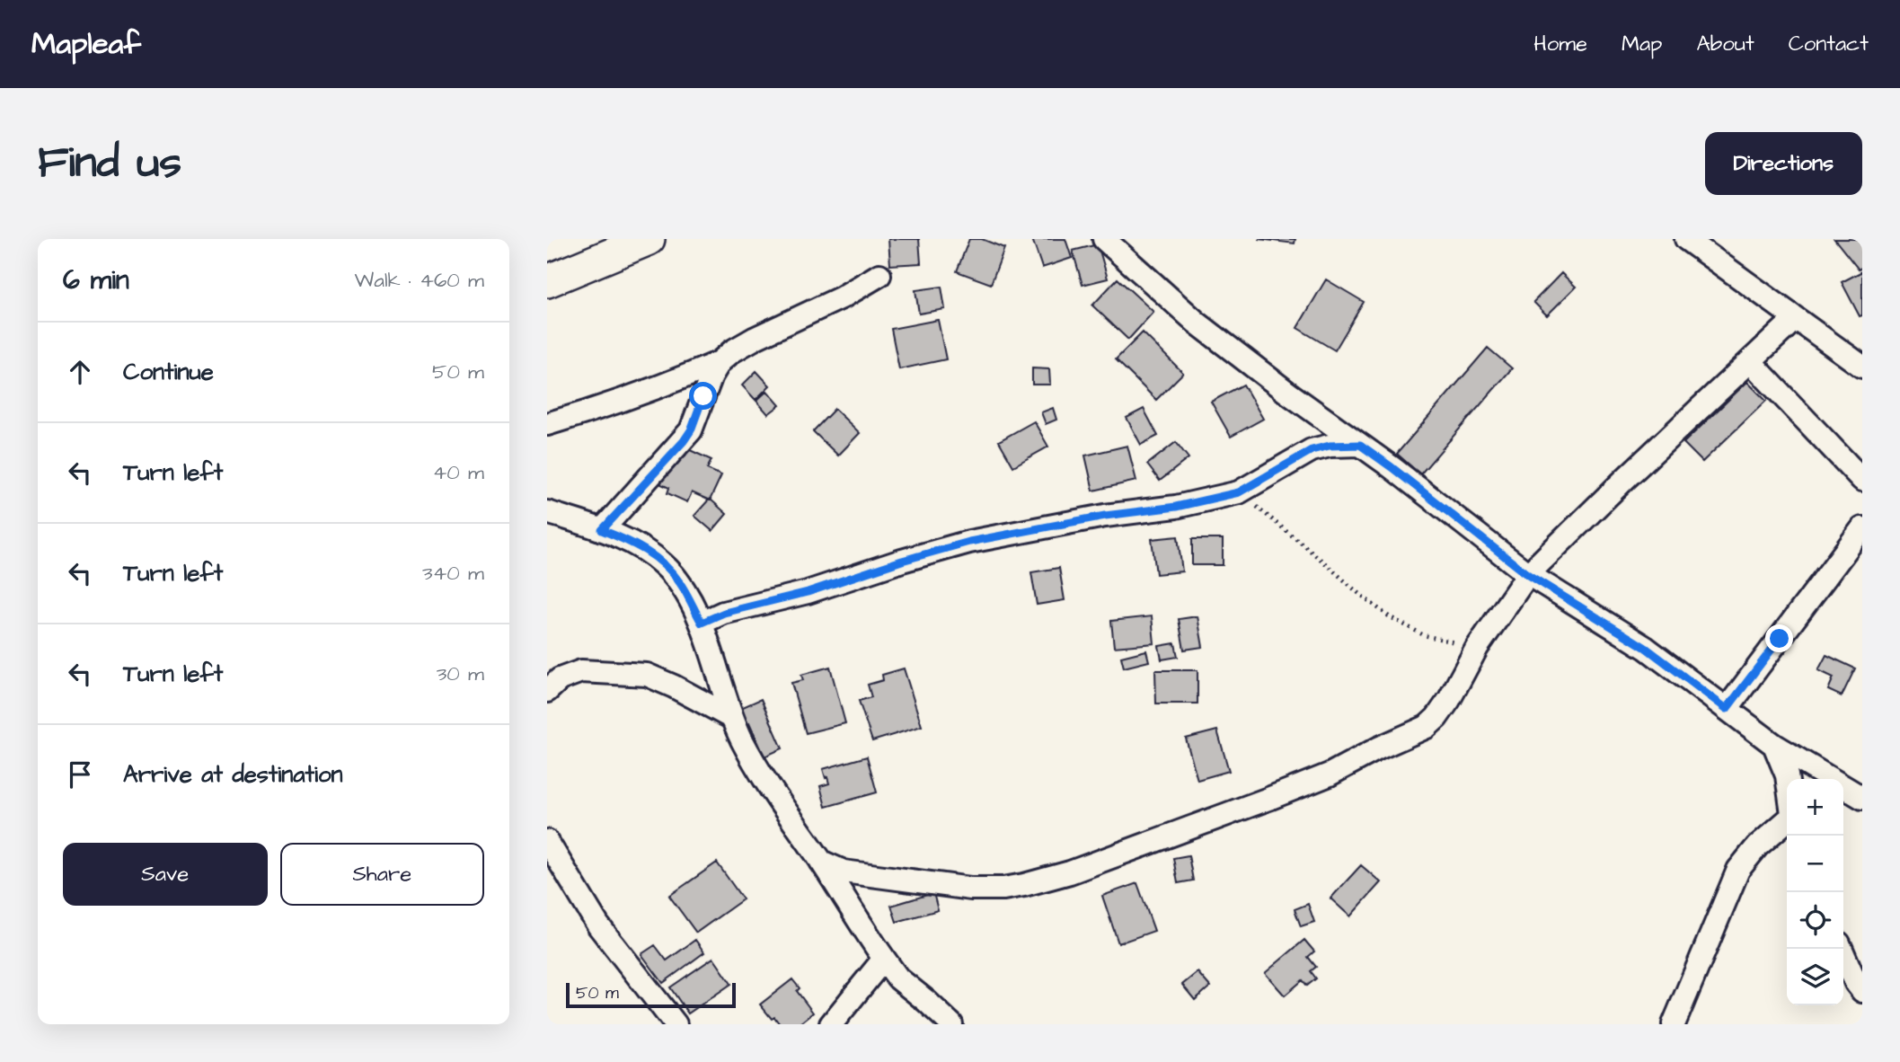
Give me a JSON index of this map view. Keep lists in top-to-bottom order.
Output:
{
  "scale_bar": "50 m",
  "page": {
    "header": "Mapleaf",
    "nav": [
      "Home",
      "Map",
      "About",
      "Contact"
    ],
    "buttons": [
      "Directions",
      ["Save", "Share"]
    ],
    "title": "Find us",
    "heading": ["6 min", "Walk · 460 m"],
    "list": [
      ["Continue", "50 m"],
      ["Turn left", "40 m"],
      ["Turn left", "340 m"],
      ["Turn left", "30 m"],
      "Arrive at destination"
    ],
    "map_buttons": ["+", "−"],
    "scale": "50 m"
  }
}
